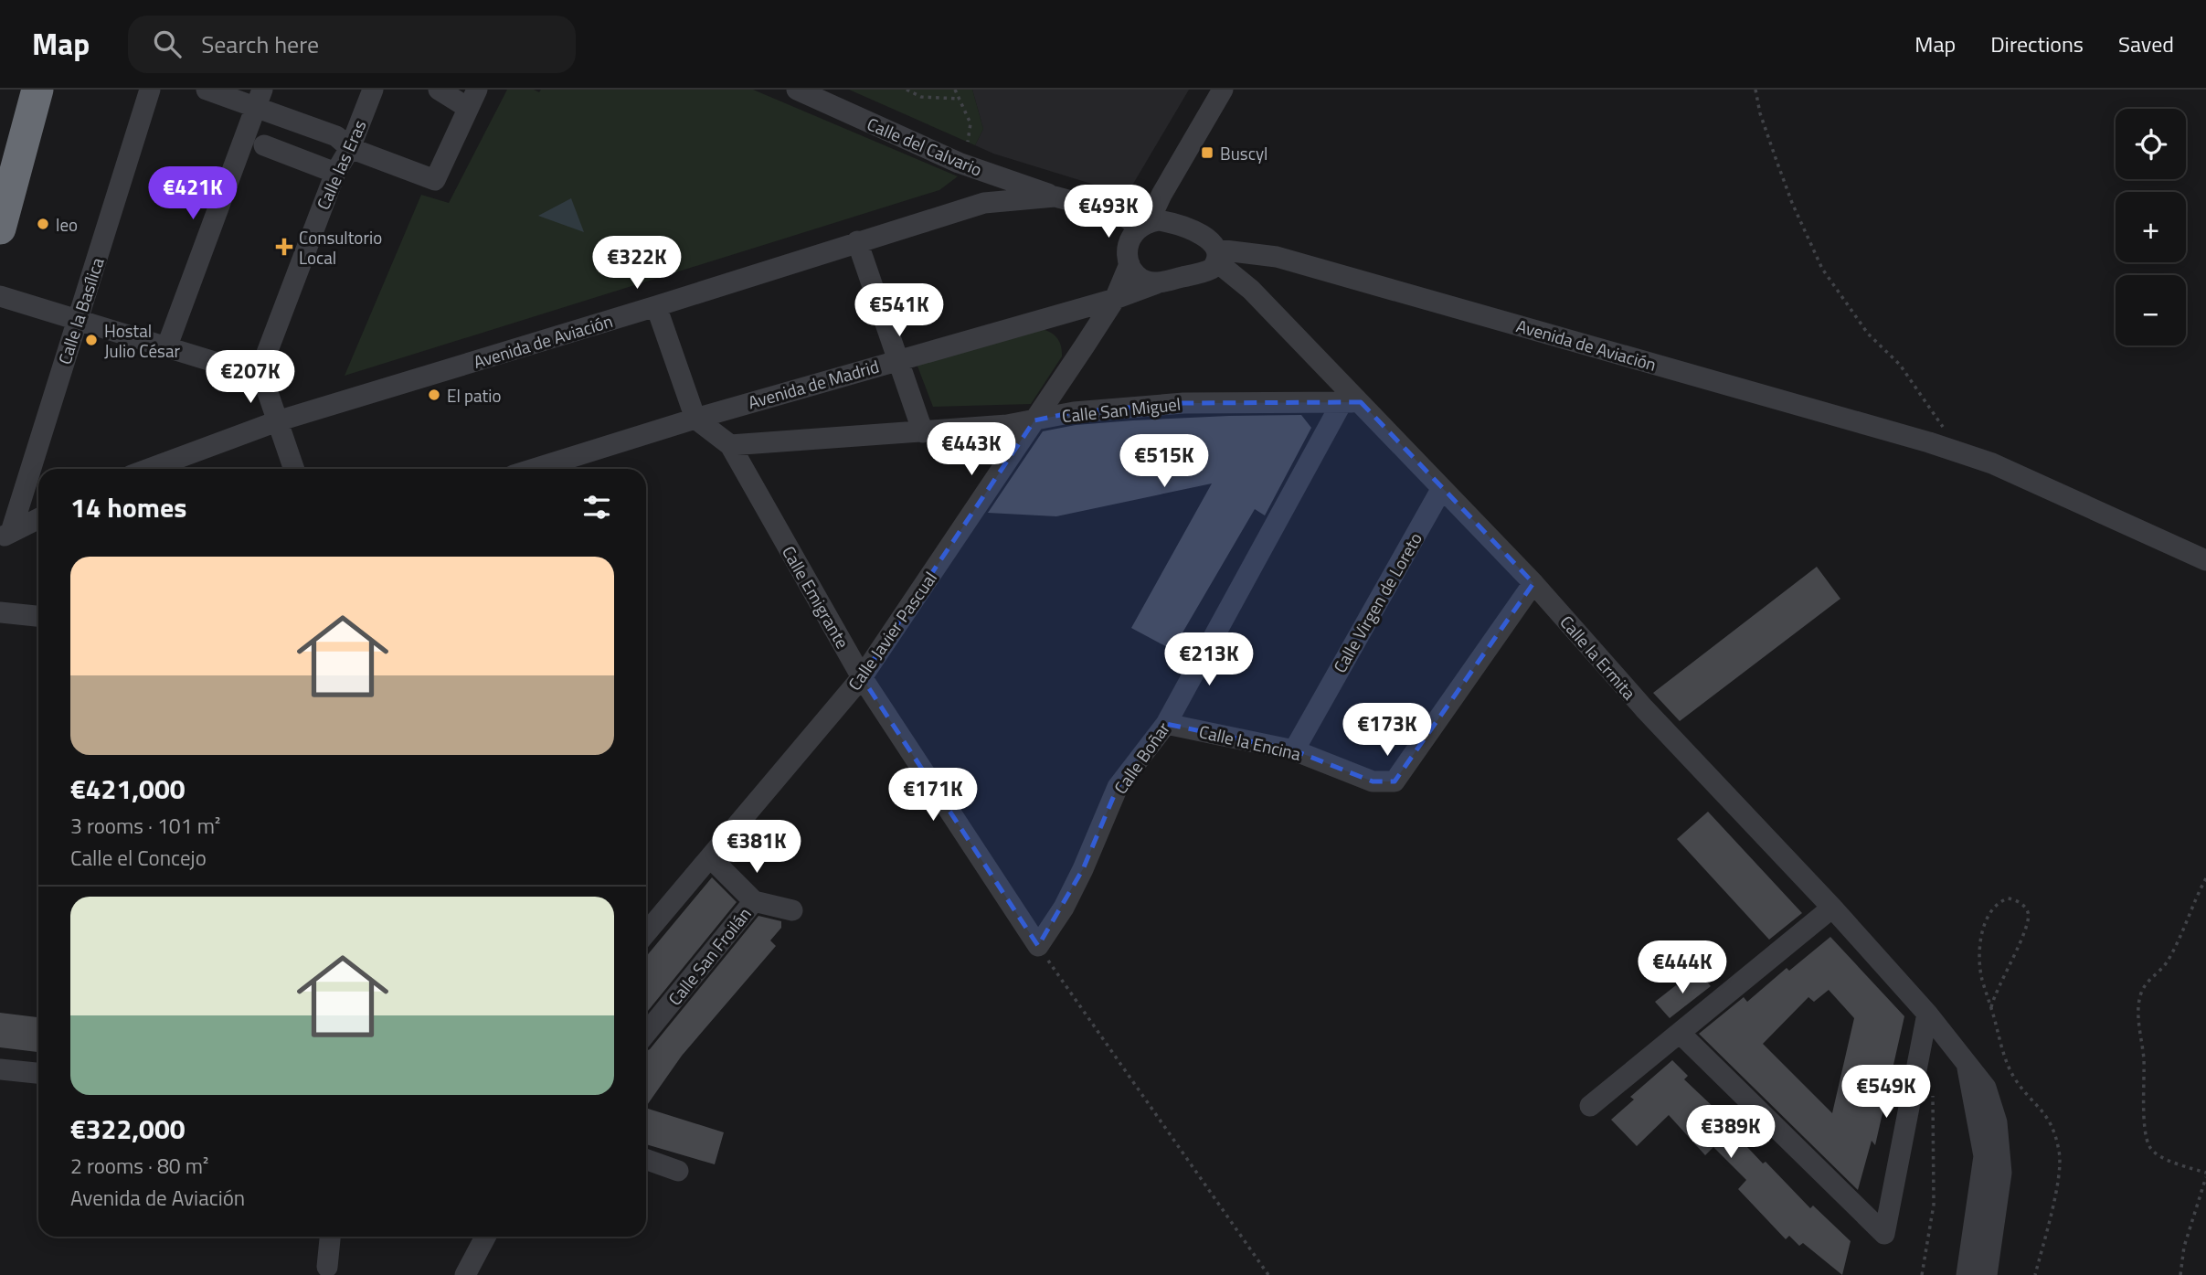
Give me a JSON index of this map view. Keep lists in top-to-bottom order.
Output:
{
  "streets": {
    "street": [
      "Calle del Calvario",
      "Calle las Eras",
      "Calle la Basílica",
      "Avenida de Aviación",
      "Avenida de Madrid",
      "Calle San Miguel",
      "Calle Emigrante",
      "Calle Virgen de Loreto",
      "Calle Javier Pascual",
      "Calle la Ermita",
      "Calle la Encina",
      "Calle Boñar",
      "Calle San Froilán"
    ]
  },
  "crossings": [
    ["Calle del Calvario", "Avenida de Aviación"],
    ["Calle las Eras", "Avenida de Aviación"],
    ["Avenida de Aviación", "Calle Javier Pascual"],
    ["Avenida de Aviación", "Calle la Ermita"],
    ["Avenida de Madrid", "Calle Emigrante"],
    ["Avenida de Madrid", "Calle Javier Pascual"],
    ["Calle San Miguel", "Calle Emigrante"],
    ["Calle San Miguel", "Calle Javier Pascual"],
    ["Calle San Miguel", "Calle la Ermita"],
    ["Calle San Miguel", "Calle Boñar"],
    ["Calle Emigrante", "Calle Javier Pascual"],
    ["Calle Emigrante", "Calle Boñar"],
    ["Calle Virgen de Loreto", "Calle la Ermita"],
    ["Calle Virgen de Loreto", "Calle la Encina"],
    ["Calle Javier Pascual", "Calle San Froilán"],
    ["Calle la Ermita", "Calle la Encina"],
    ["Calle la Ermita", "Calle Boñar"],
    ["Calle la Encina", "Calle Boñar"]
  ],
  "places": {
    "transit": ["Buscyl"],
    "other": ["leo", "Hostal Julio César", "El patio"],
    "health": ["Consultorio Local"]
  },
  "page": {
    "header": "Map",
    "search": "Search here",
    "nav": ["Map", "Directions", "Saved"],
    "map_buttons": ["+", "−"],
    "price": [
      "€421K",
      "€493K",
      "€322K",
      "€541K",
      "€207K",
      "€443K",
      "€515K",
      "€213K",
      "€173K",
      "€171K",
      "€381K",
      "€444K",
      "€549K",
      "€389K"
    ],
    "heading": "14 homes",
    "list": [
      {
        "name": "€421,000",
        "note": "3 rooms · 101 m² · Calle el Concejo"
      },
      {
        "name": "€322,000",
        "note": "2 rooms · 80 m² · Avenida de Aviación"
      }
    ]
  }
}
